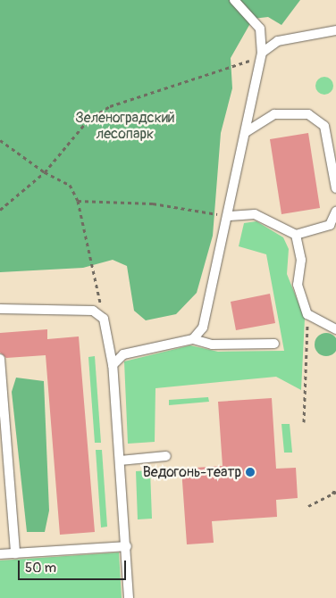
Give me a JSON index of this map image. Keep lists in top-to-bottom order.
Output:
{
  "parks": ["Зеленоградский лесопарк"],
  "places": ["Ведогонь-театр"],
  "scale_bar": "50 m"
}
